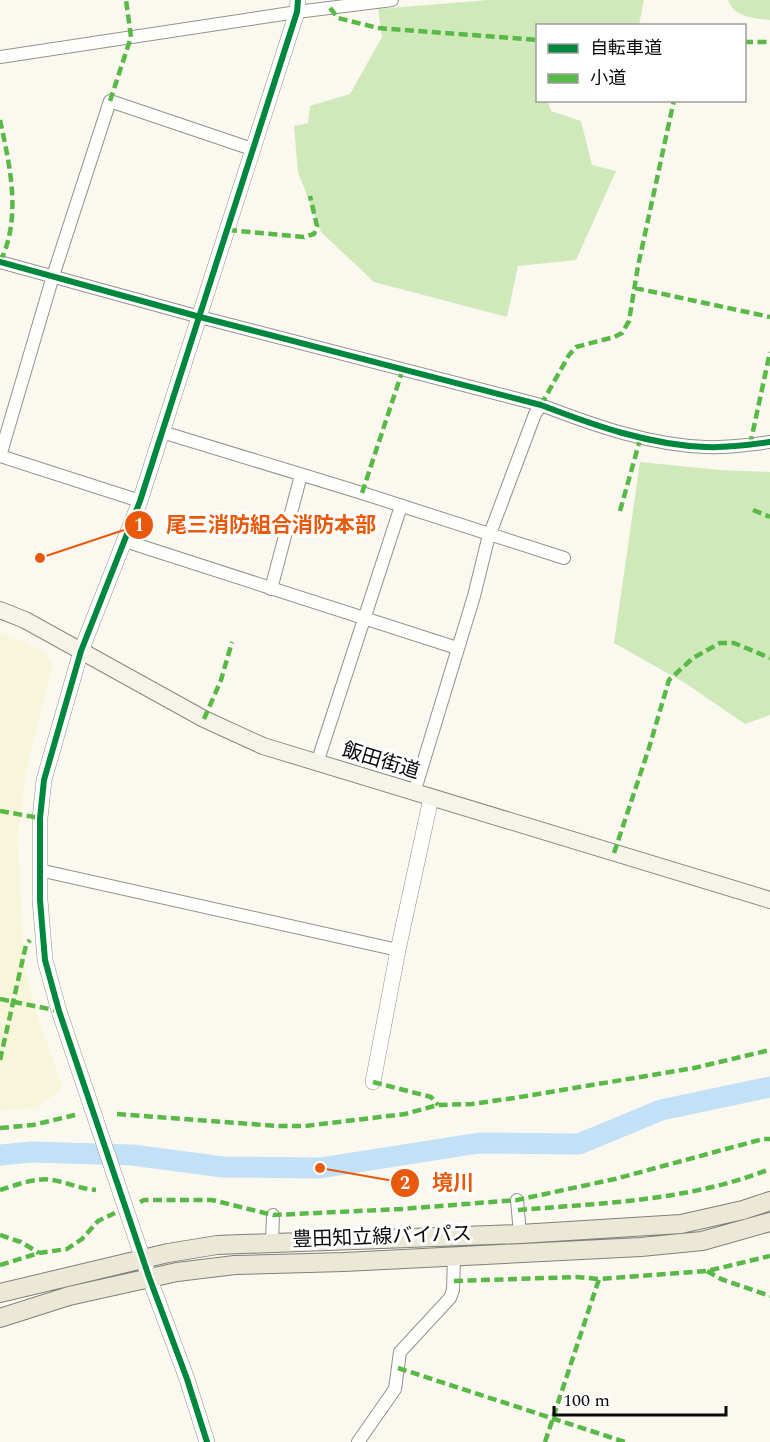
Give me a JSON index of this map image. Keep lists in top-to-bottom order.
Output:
{
  "streets": {
    "main road": ["飯田街道", "豊田知立線バイパス"]
  },
  "places": ["尾三消防組合消防本部", "境川"],
  "legend": ["自転車道", "小道"],
  "scale_bar": "100 m"
}
